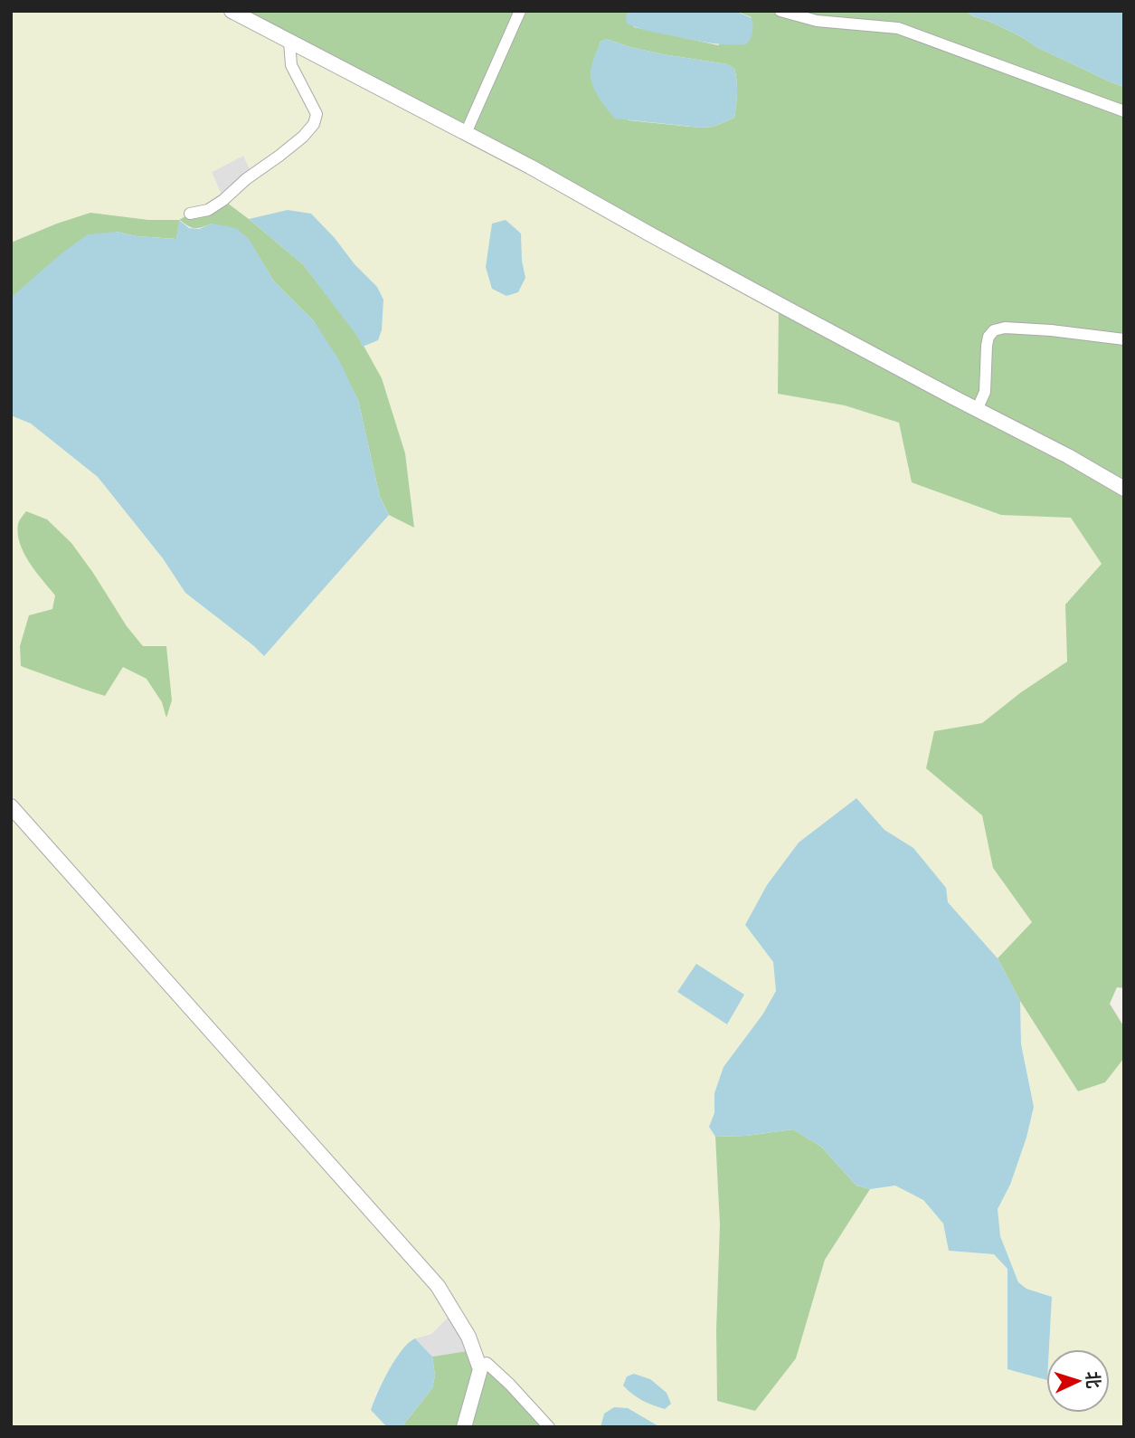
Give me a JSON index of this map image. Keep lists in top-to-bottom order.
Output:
{
  "north": "right"
}
